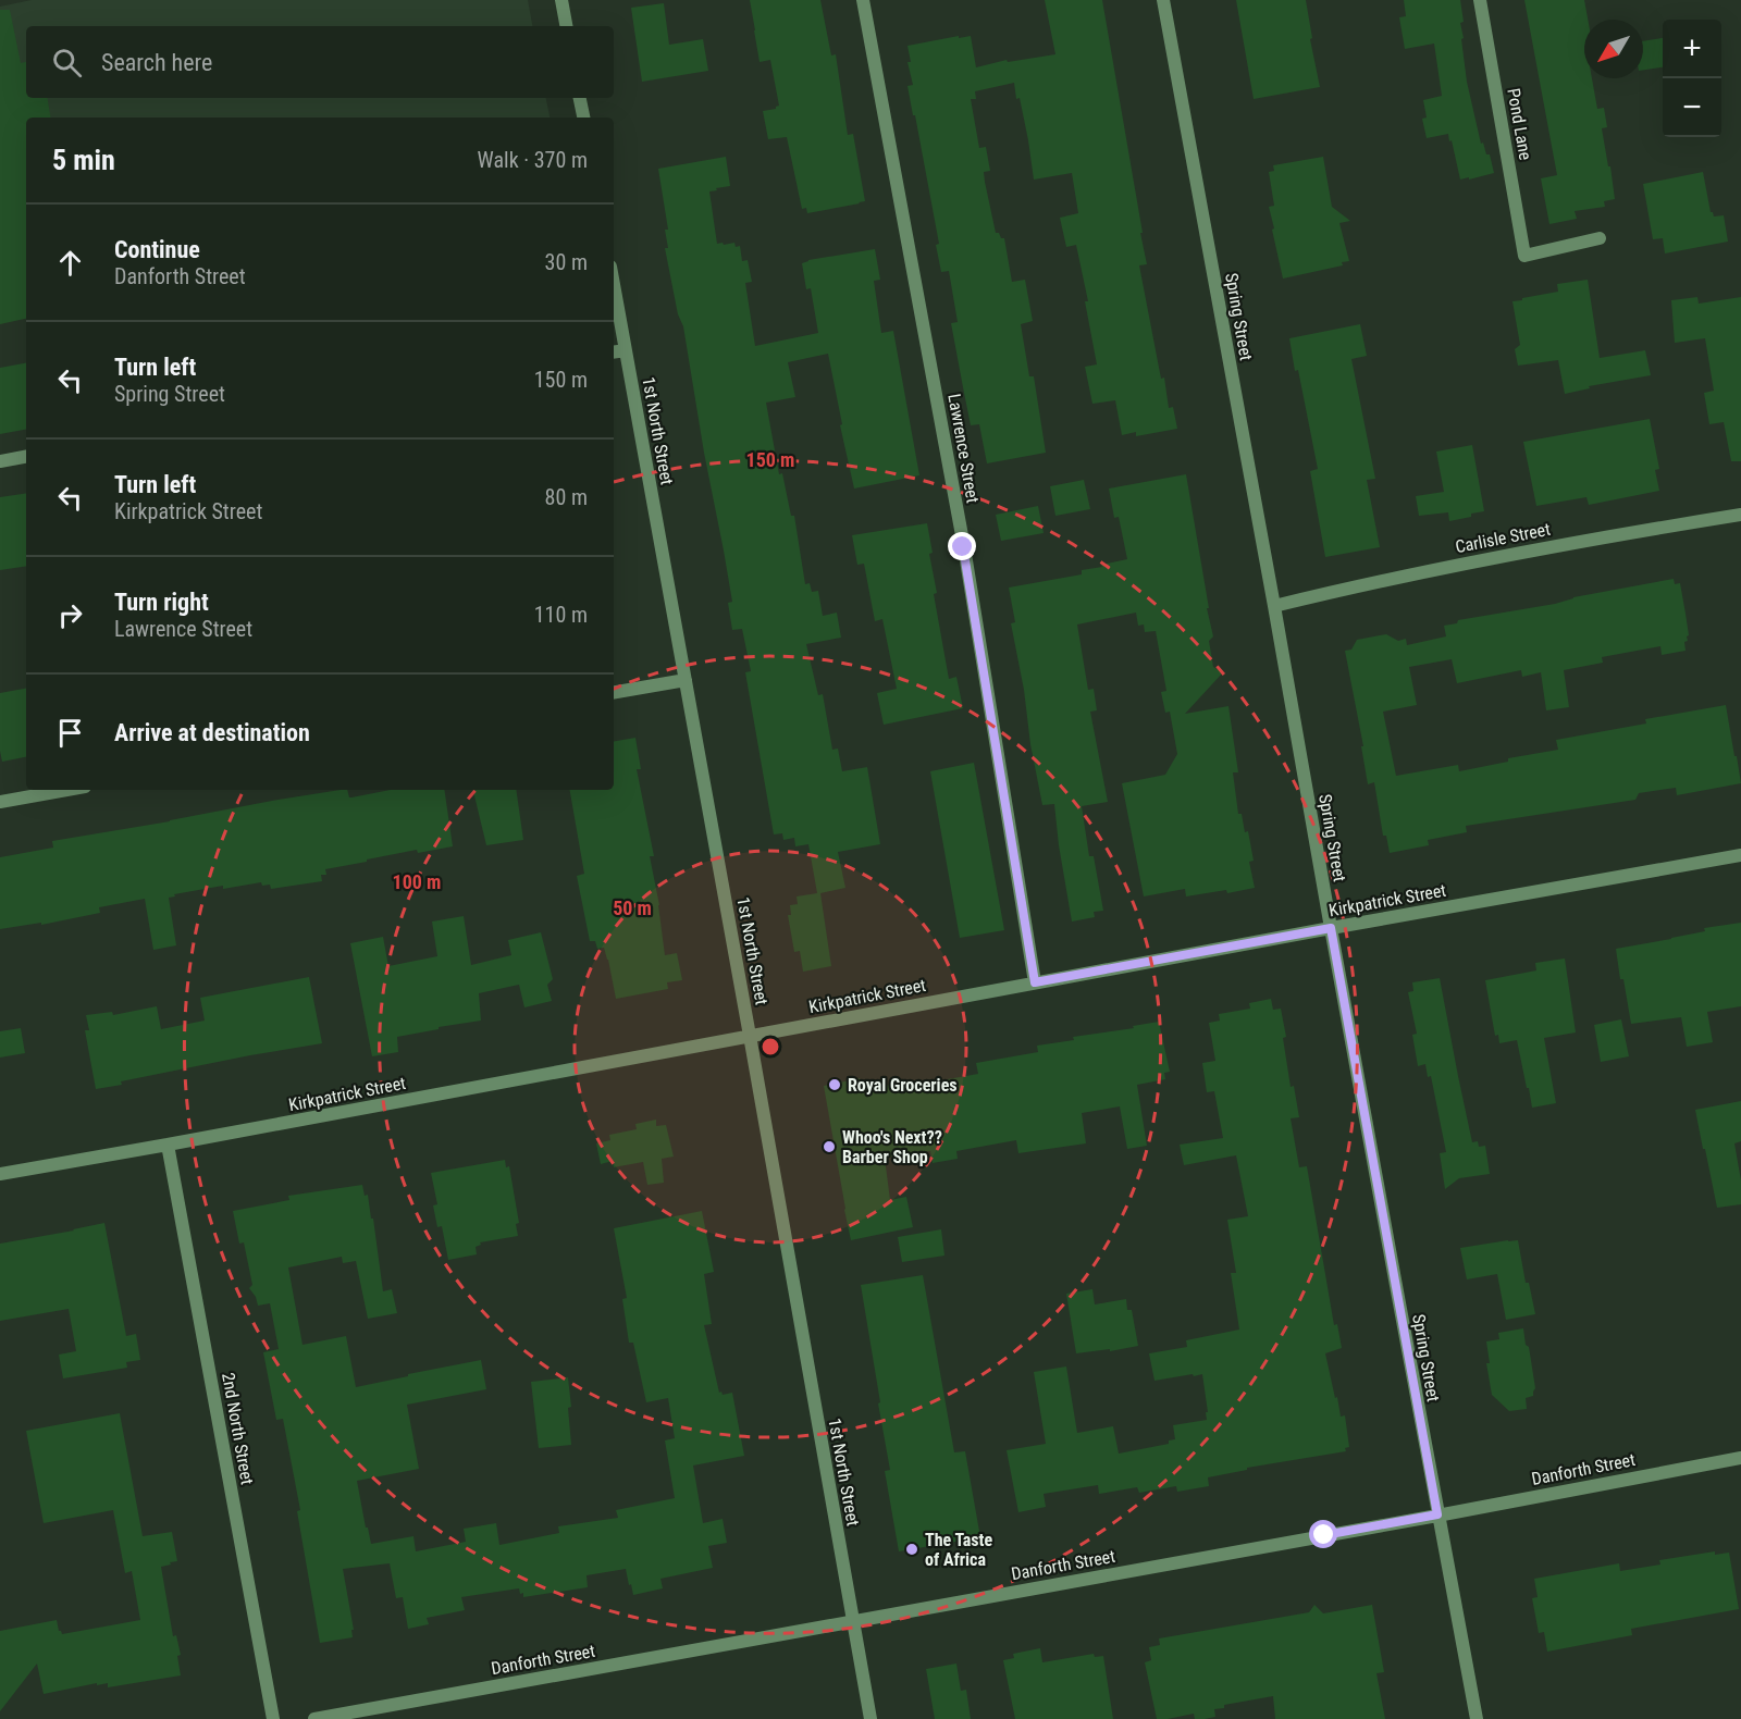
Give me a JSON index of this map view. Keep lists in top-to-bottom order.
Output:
{
  "streets": {
    "street": [
      "Pond Lane",
      "Spring Street",
      "1st North Street",
      "Lawrence Street",
      "Carlisle Street",
      "Kirkpatrick Street",
      "2nd North Street",
      "Danforth Street"
    ]
  },
  "crossings": [
    ["Spring Street", "Carlisle Street"],
    ["Spring Street", "Kirkpatrick Street"],
    ["Spring Street", "Danforth Street"],
    ["1st North Street", "Kirkpatrick Street"],
    ["1st North Street", "Danforth Street"],
    ["Lawrence Street", "Kirkpatrick Street"],
    ["Kirkpatrick Street", "2nd North Street"]
  ],
  "places": ["Royal Groceries", "Whoo's Next?? Barber Shop", "The Taste of Africa"],
  "north": "bottom left",
  "page": {
    "map_buttons": ["+", "−"],
    "search": "Search here",
    "heading": ["5 min", "Walk · 370 m"],
    "list": [
      ["Continue", "Danforth Street", "30 m"],
      ["Turn left", "Spring Street", "150 m"],
      ["Turn left", "Kirkpatrick Street", "80 m"],
      ["Turn right", "Lawrence Street", "110 m"],
      "Arrive at destination"
    ]
  },
  "rings": ["150 m", "100 m", "50 m"]
}
